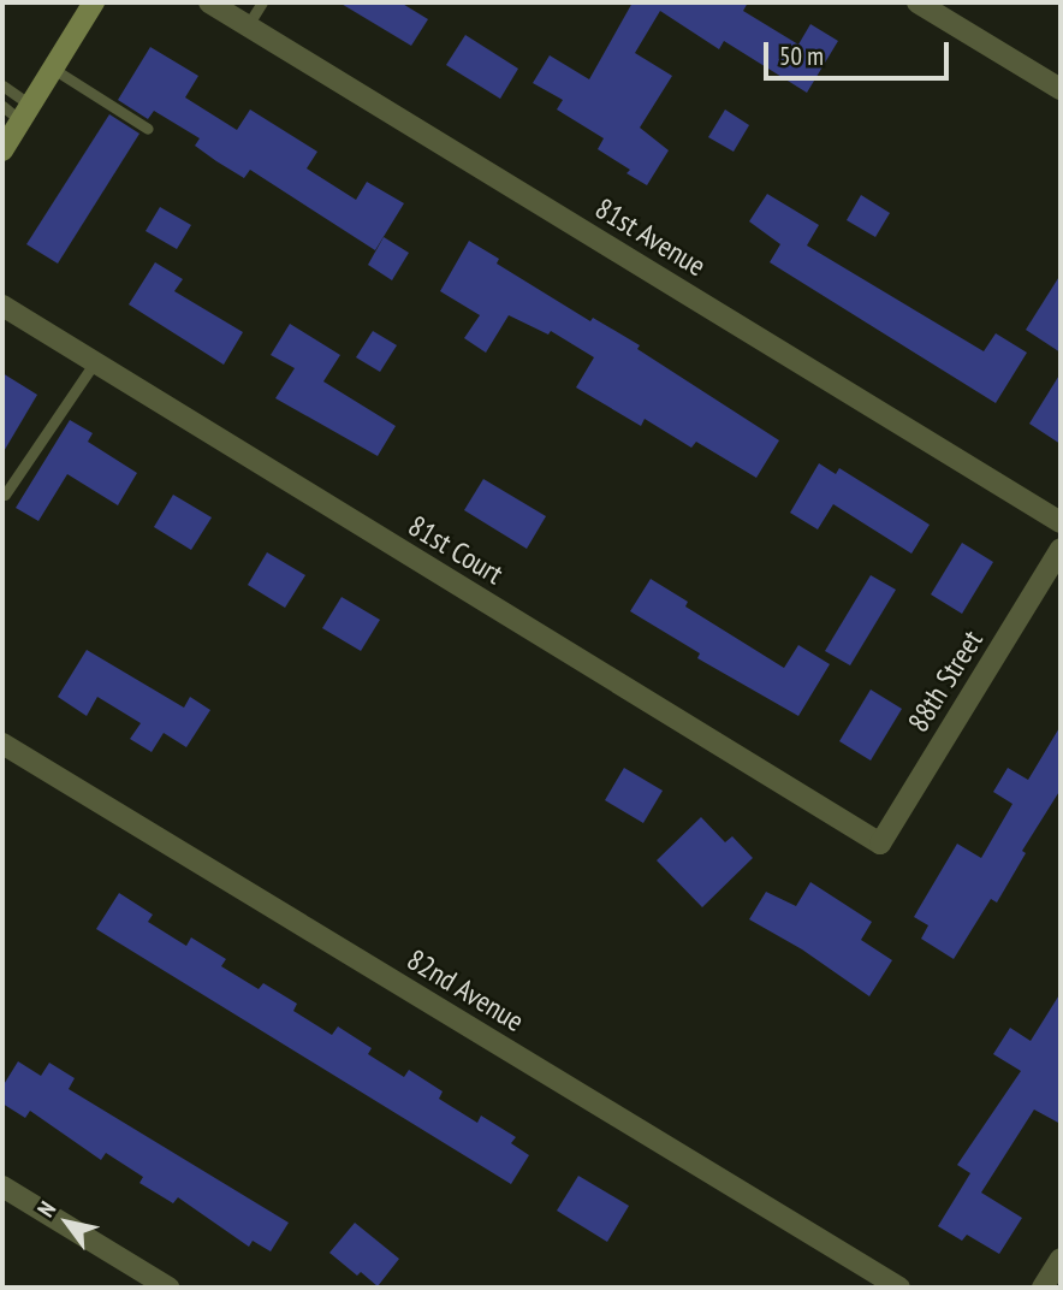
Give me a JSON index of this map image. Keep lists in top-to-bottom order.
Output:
{
  "streets": {
    "street": [
      "81st Avenue",
      "81st Court",
      "88th Street",
      "82nd Avenue"
    ]
  },
  "crossings": [
    ["81st Court", "88th Street"]
  ],
  "scale_bar": "50 m",
  "north": "top left"
}
